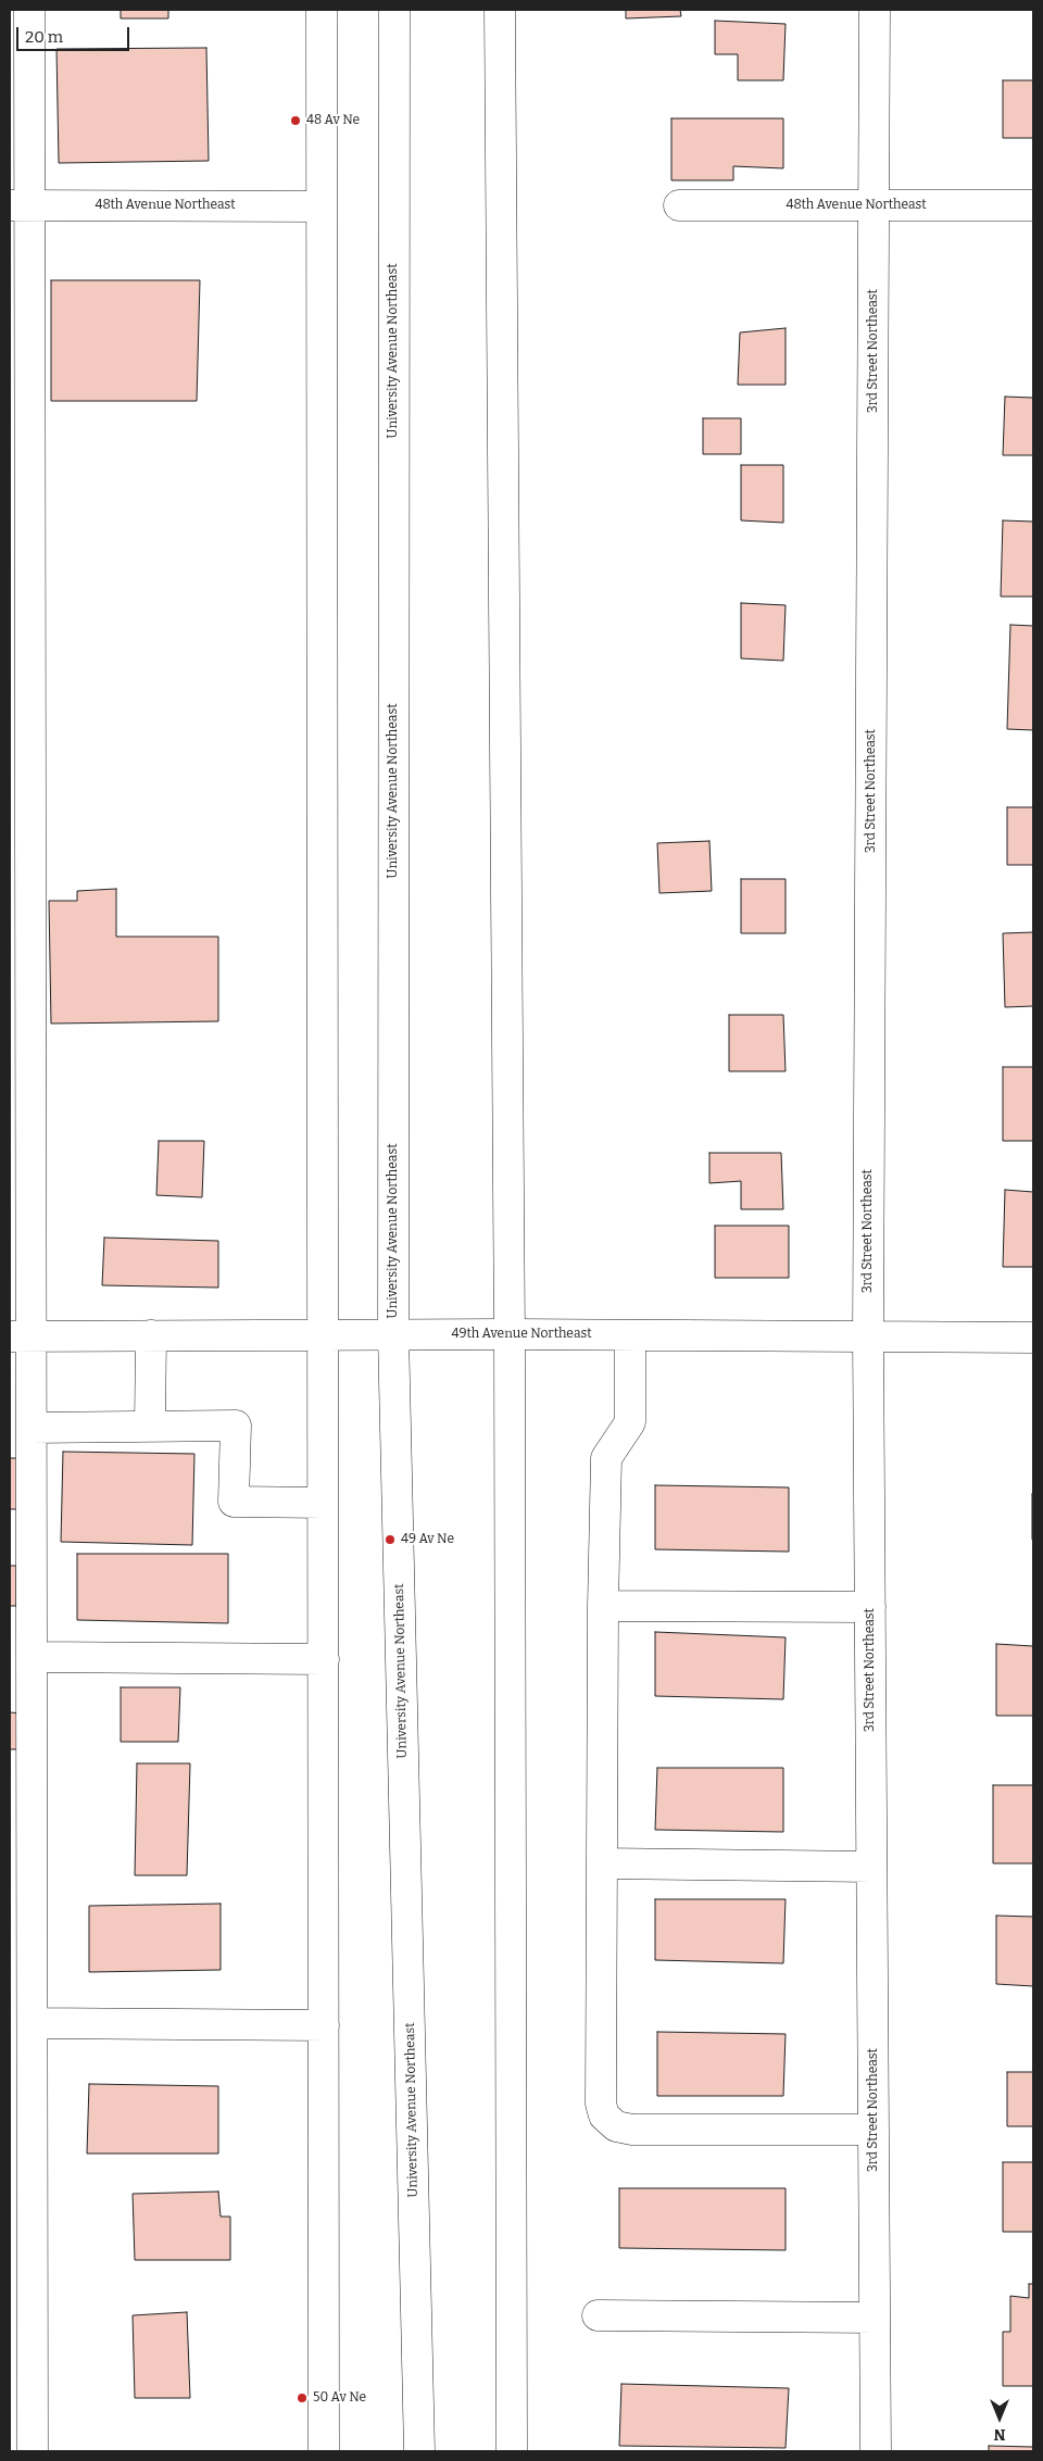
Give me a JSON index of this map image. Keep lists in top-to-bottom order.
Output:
{
  "streets": {
    "street": [
      "48th Avenue Northeast",
      "University Avenue Northeast",
      "3rd Street Northeast",
      "49th Avenue Northeast"
    ]
  },
  "crossings": [
    ["48th Avenue Northeast", "3rd Street Northeast"],
    ["University Avenue Northeast", "49th Avenue Northeast"],
    ["3rd Street Northeast", "49th Avenue Northeast"]
  ],
  "places": ["48 Av Ne", "49 Av Ne", "50 Av Ne"],
  "scale_bar": "20 m",
  "north": "bottom"
}
